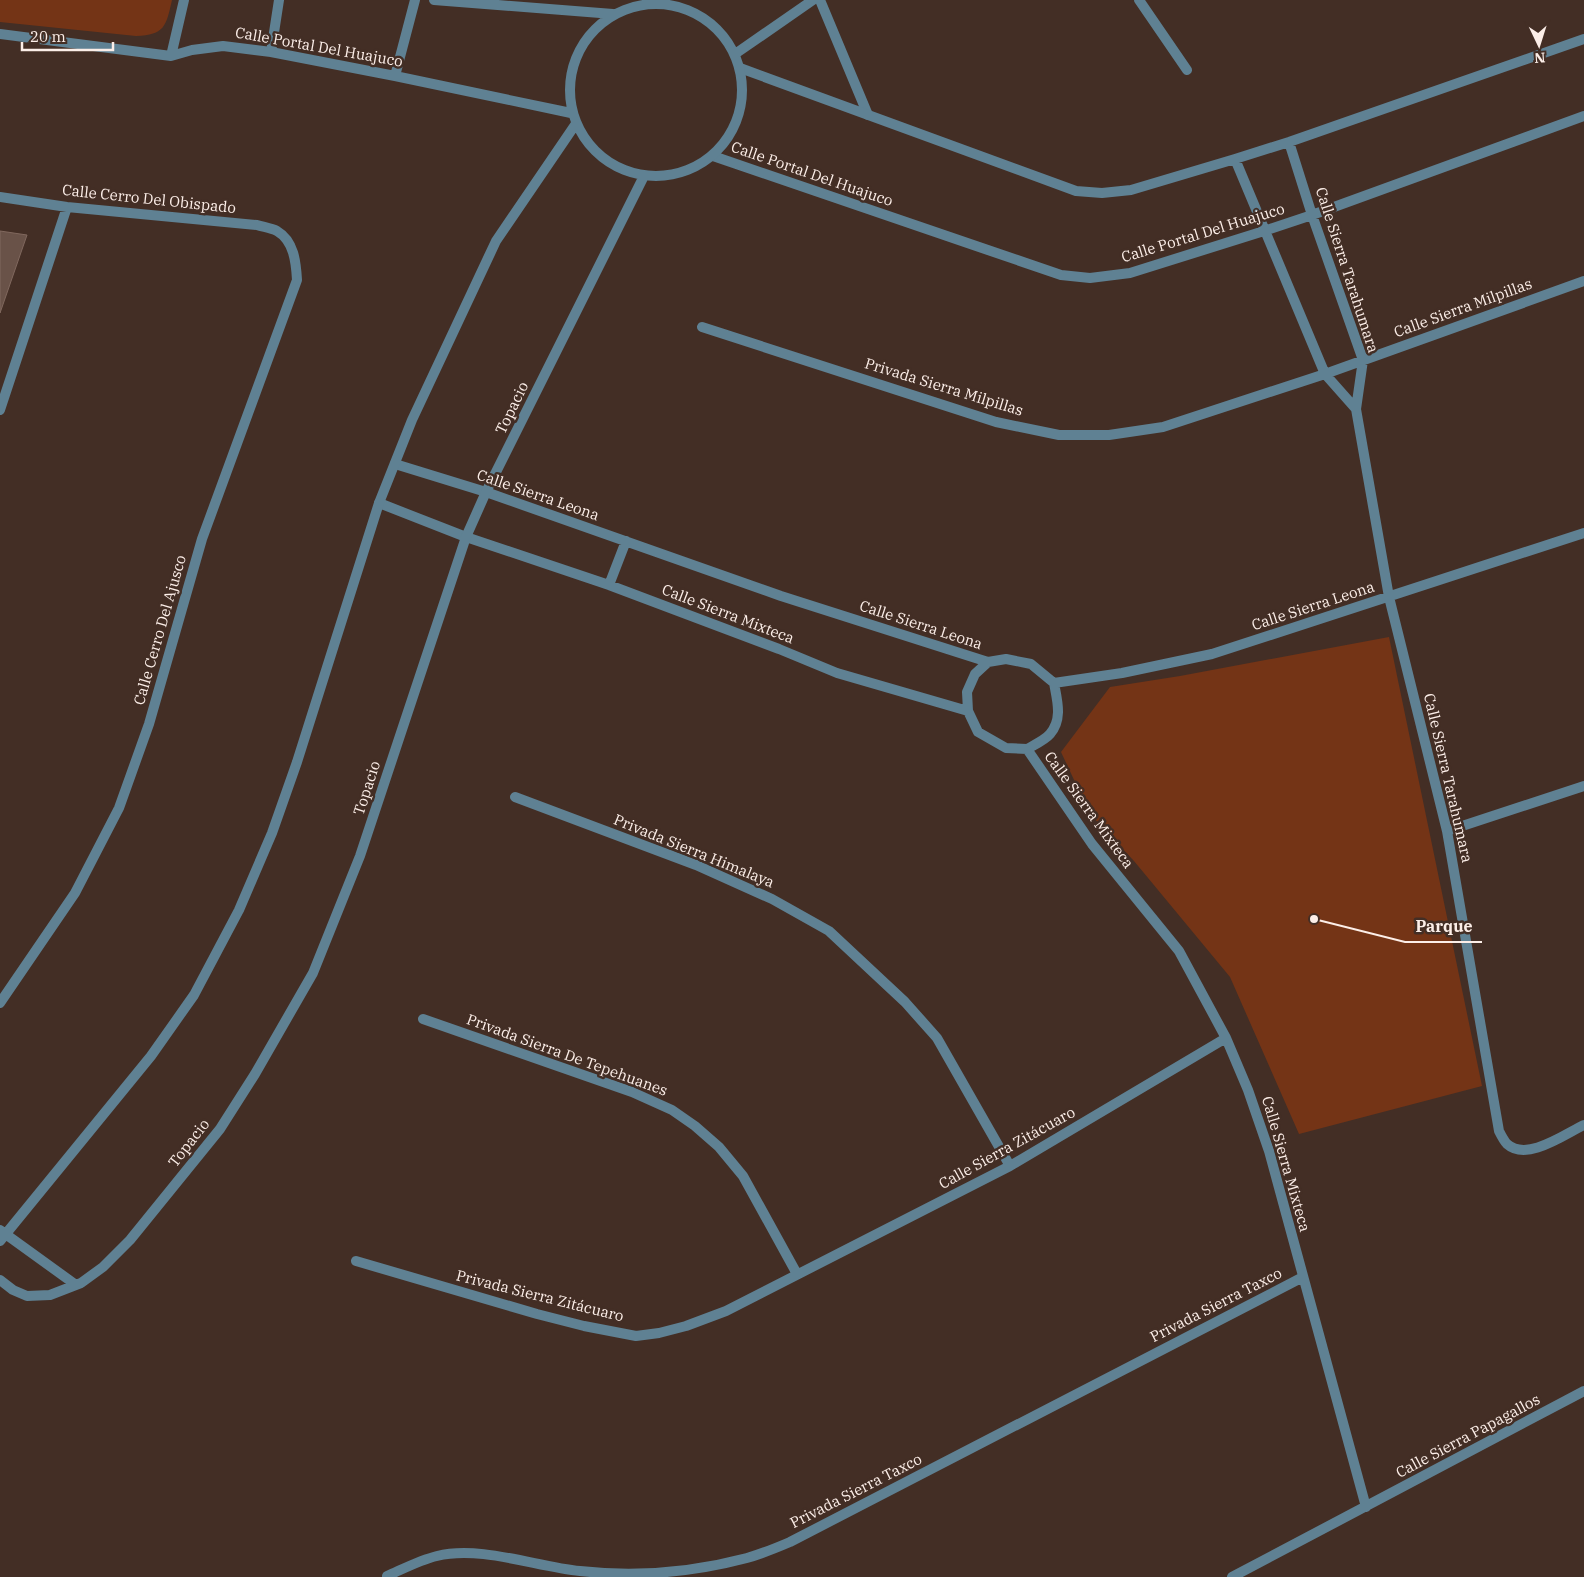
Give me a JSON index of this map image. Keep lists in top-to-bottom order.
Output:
{
  "streets": {
    "street": [
      "Calle Portal Del Huajuco",
      "Calle Cerro Del Obispado",
      "Calle Sierra Tarahumara",
      "Calle Sierra Milpillas",
      "Privada Sierra Milpillas",
      "Topacio",
      "Calle Sierra Leona",
      "Calle Sierra Mixteca",
      "Calle Cerro Del Ajusco",
      "Privada Sierra Himalaya",
      "Privada Sierra De Tepehuanes",
      "Calle Sierra Zitácuaro",
      "Privada Sierra Zitácuaro",
      "Privada Sierra Taxco",
      "Calle Sierra Papagallos"
    ]
  },
  "crossings": [
    ["Calle Portal Del Huajuco", "Calle Sierra Tarahumara"],
    ["Calle Portal Del Huajuco", "Topacio"],
    ["Calle Cerro Del Obispado", "Calle Cerro Del Ajusco"],
    ["Calle Sierra Tarahumara", "Calle Sierra Milpillas"],
    ["Calle Sierra Tarahumara", "Calle Sierra Leona"],
    ["Calle Sierra Milpillas", "Privada Sierra Milpillas"],
    ["Topacio", "Calle Sierra Leona"],
    ["Topacio", "Calle Sierra Mixteca"],
    ["Calle Sierra Leona", "Calle Sierra Mixteca"],
    ["Calle Sierra Mixteca", "Calle Sierra Zitácuaro"],
    ["Calle Sierra Mixteca", "Privada Sierra Taxco"],
    ["Calle Sierra Mixteca", "Calle Sierra Papagallos"],
    ["Privada Sierra Himalaya", "Calle Sierra Zitácuaro"],
    ["Privada Sierra De Tepehuanes", "Calle Sierra Zitácuaro"],
    ["Privada Sierra De Tepehuanes", "Privada Sierra Zitácuaro"],
    ["Calle Sierra Zitácuaro", "Privada Sierra Zitácuaro"]
  ],
  "places": ["Parque"],
  "scale_bar": "20 m",
  "north": "bottom"
}
